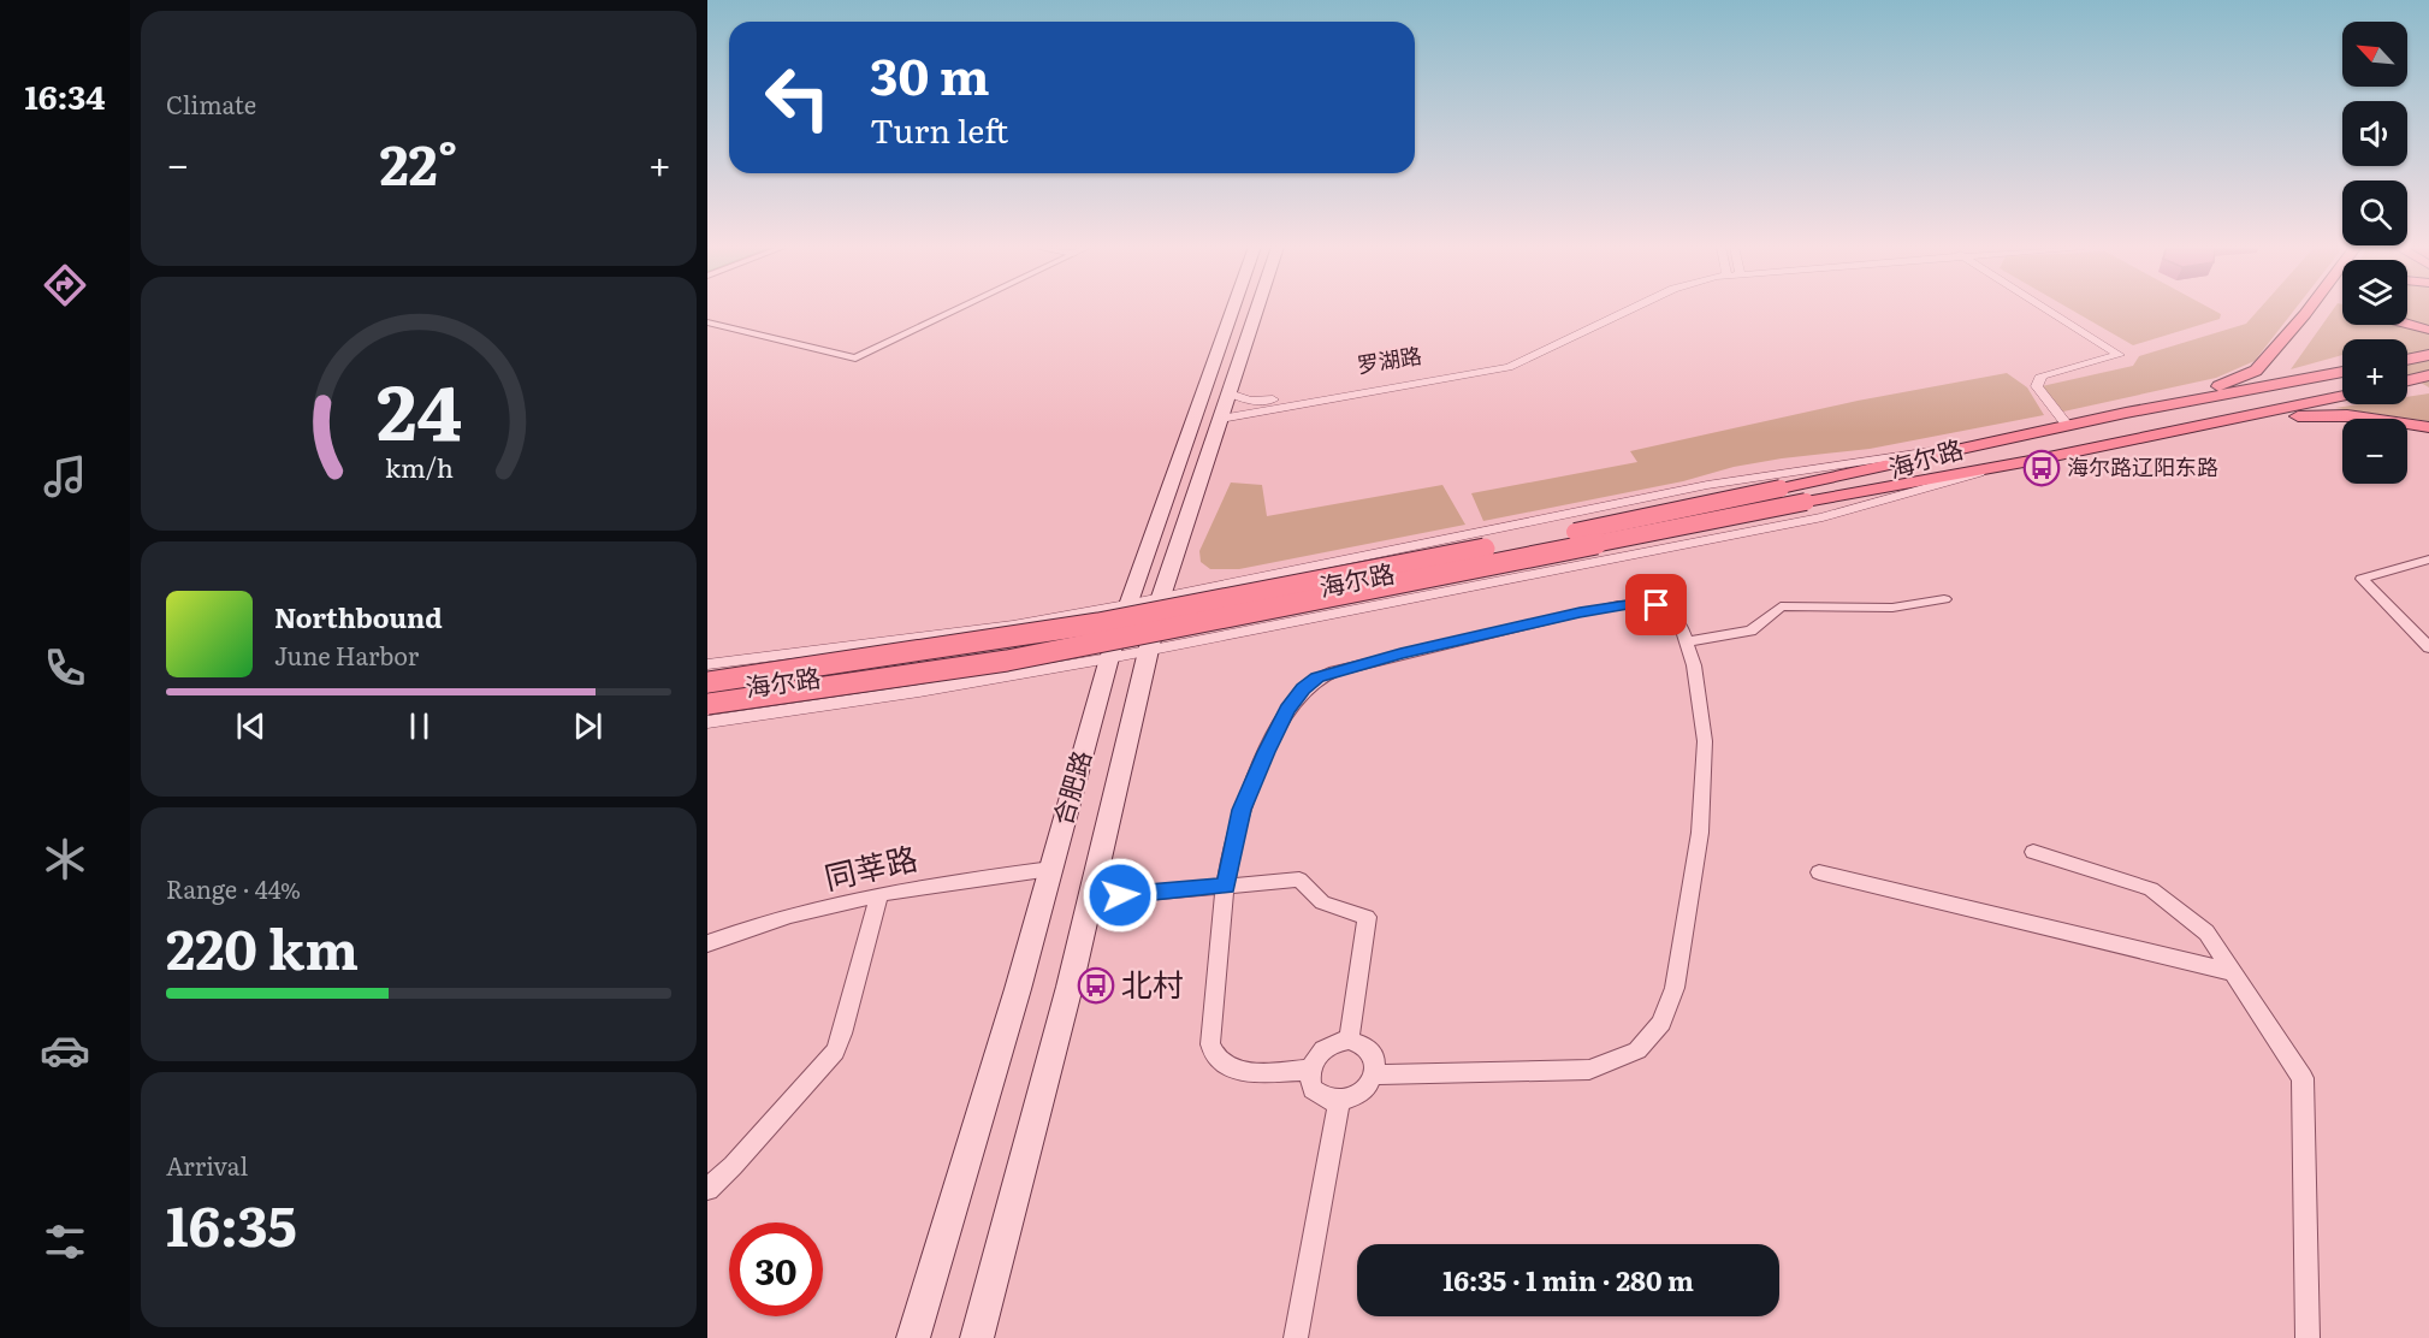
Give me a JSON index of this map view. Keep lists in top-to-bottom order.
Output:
{
  "streets": {
    "main road": ["海尔路", "合肥路"],
    "street": ["罗湖路", "同莘路"]
  },
  "crossings": [
    ["罗湖路", "合肥路"],
    ["海尔路", "合肥路"],
    ["合肥路", "同莘路"]
  ],
  "places": {
    "bus stop": ["海尔路辽阳东路", "北村"]
  },
  "north": "top left",
  "page": {
    "tabs": "16:34",
    "tile": [
      "Climate",
      ["Range · 44%", "220 km"],
      ["Arrival", "16:35"]
    ],
    "map_buttons": ["+", "−"],
    "turn": ["30 m", "Turn left"],
    "heat": ["−", "22°", "+"],
    "song": ["Northbound", "June Harbor"],
    "limit": "30",
    "trip": "16:35 · 1 min · 280 m",
    "gauge": ["24", "km/h"]
  }
}
